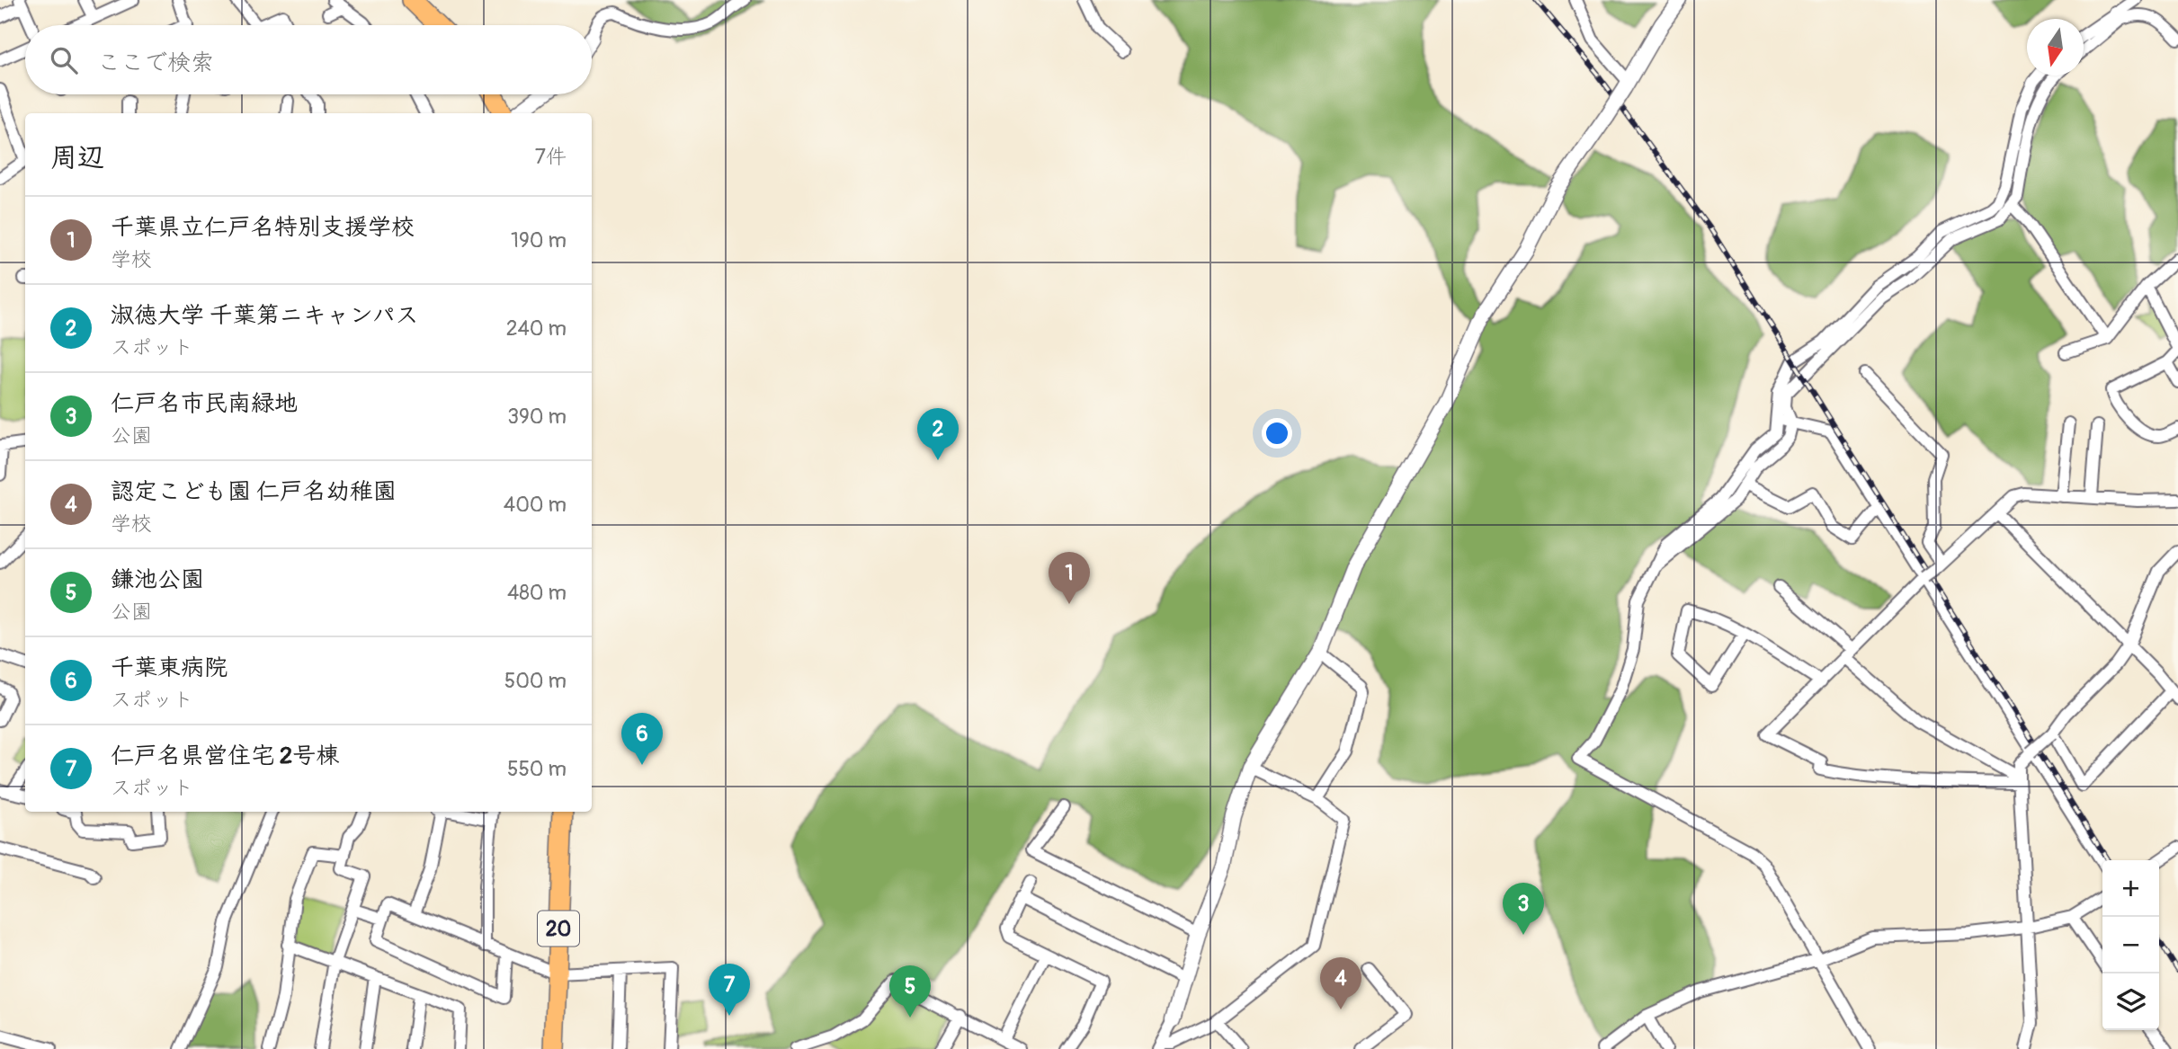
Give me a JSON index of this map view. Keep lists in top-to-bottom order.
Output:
{
  "streets": {
    "main road": ["20"]
  },
  "north": "bottom",
  "page": {
    "search": "ここで検索",
    "heading": ["周辺", "7件"],
    "list": [
      {
        "mark": "1",
        "name": "千葉県立仁戸名特別支援学校",
        "note": "学校",
        "value": "190 m"
      },
      {
        "mark": "2",
        "name": "淑徳大学 千葉第ニキャンパス",
        "note": "スポット",
        "value": "240 m"
      },
      {
        "mark": "3",
        "name": "仁戸名市民南緑地",
        "note": "公園",
        "value": "390 m"
      },
      {
        "mark": "4",
        "name": "認定こども園 仁戸名幼稚園",
        "note": "学校",
        "value": "400 m"
      },
      {
        "mark": "5",
        "name": "鎌池公園",
        "note": "公園",
        "value": "480 m"
      },
      {
        "mark": "6",
        "name": "千葉東病院",
        "note": "スポット",
        "value": "500 m"
      },
      {
        "mark": "7",
        "name": "仁戸名県営住宅 2号棟",
        "note": "スポット",
        "value": "550 m"
      }
    ],
    "pins": [
      "2",
      "1",
      "6",
      "3",
      "4",
      "7",
      "5"
    ],
    "map_buttons": ["+", "−"]
  }
}
